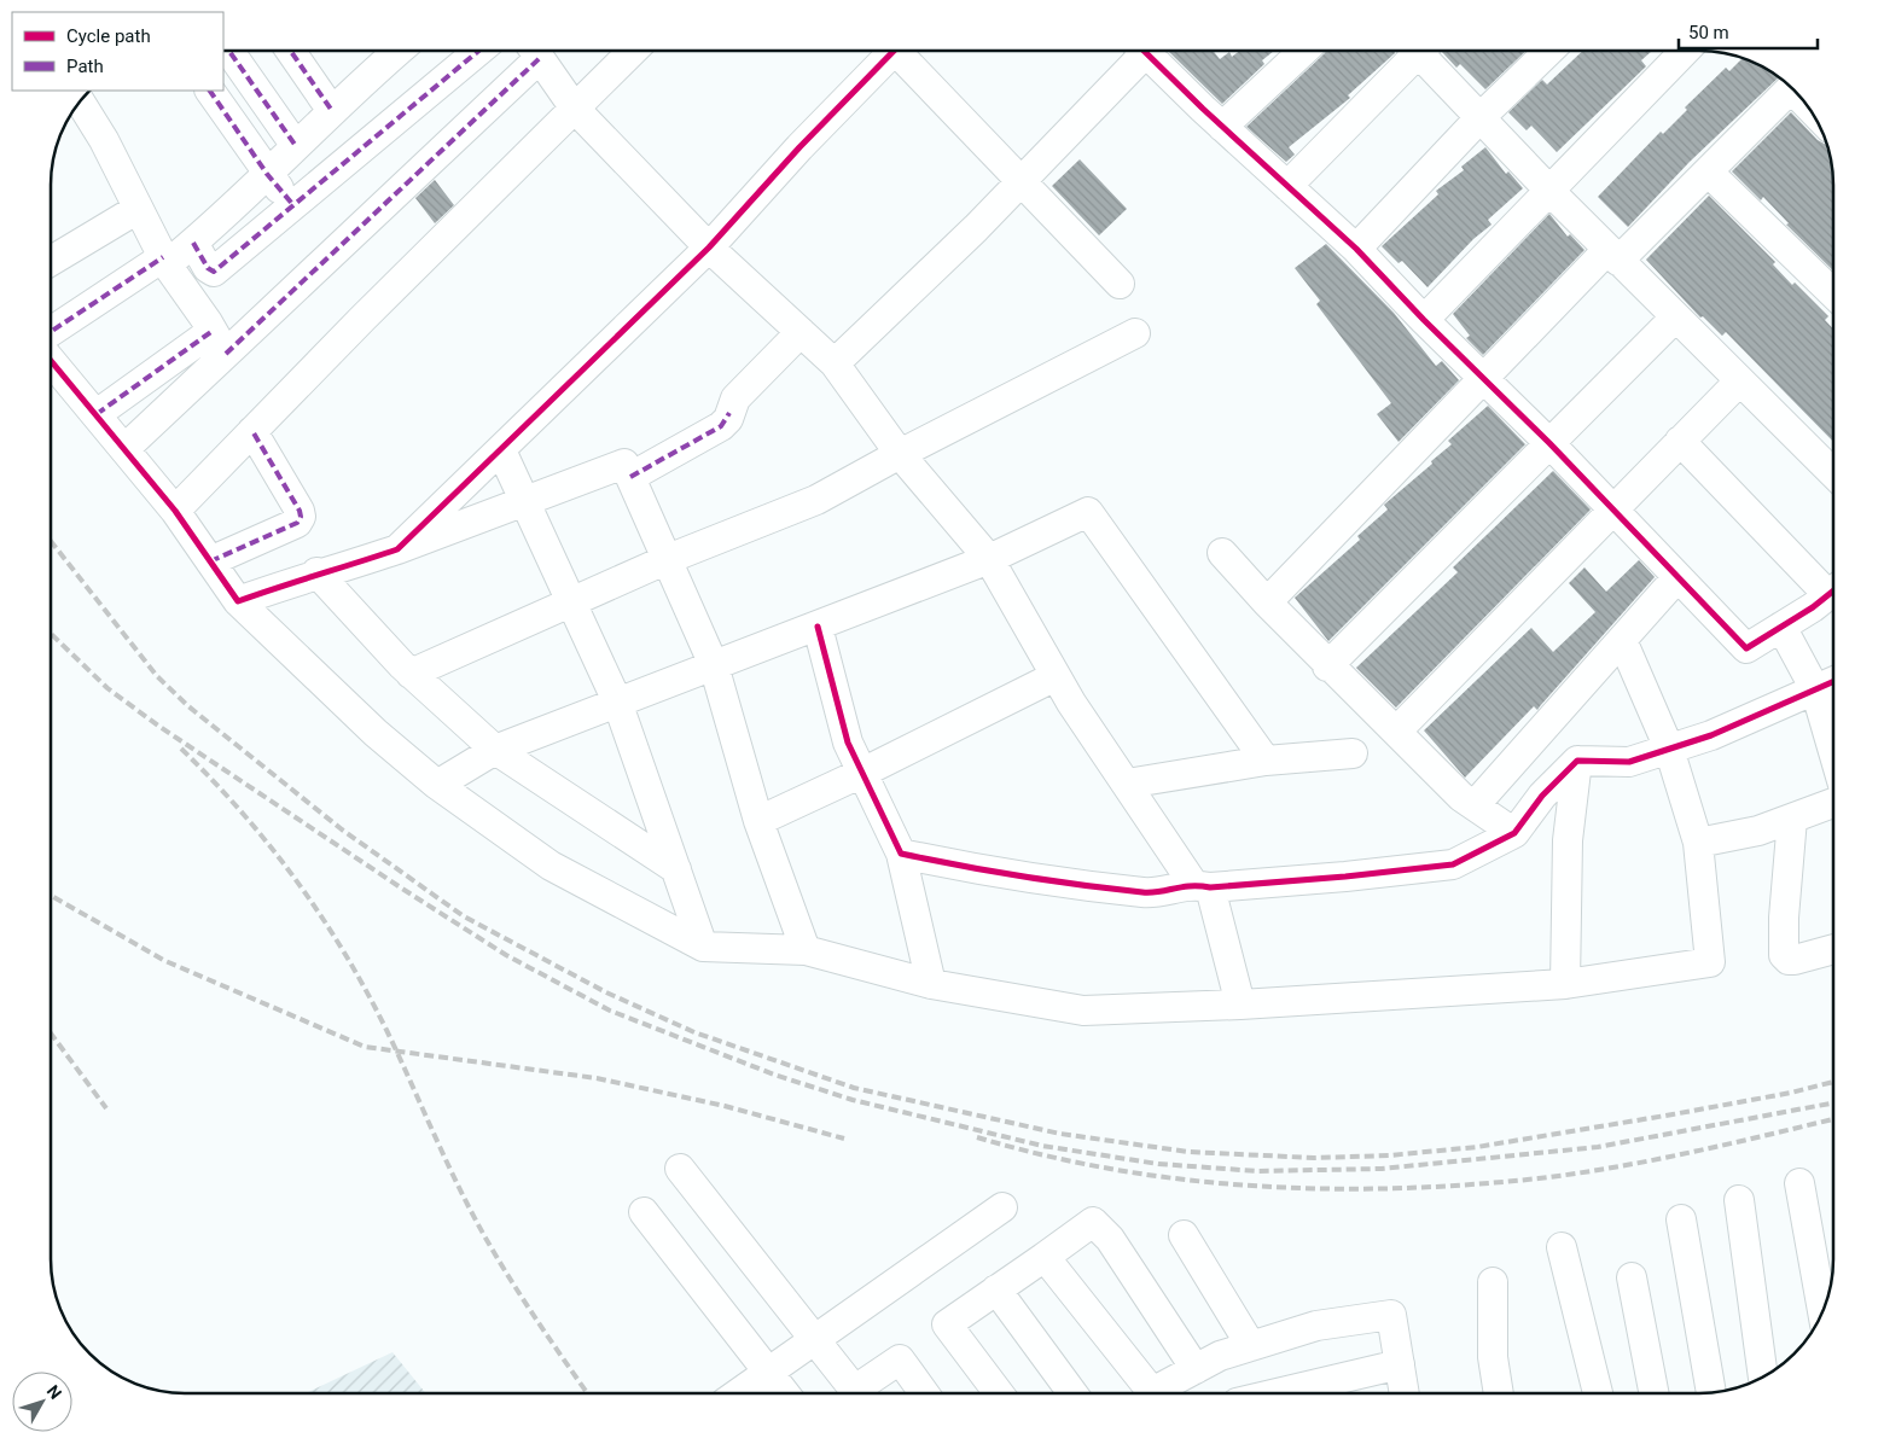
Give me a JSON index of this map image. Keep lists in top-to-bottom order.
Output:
{
  "legend": ["Cycle path", "Path"],
  "scale_bar": "50 m",
  "north": "top right"
}
